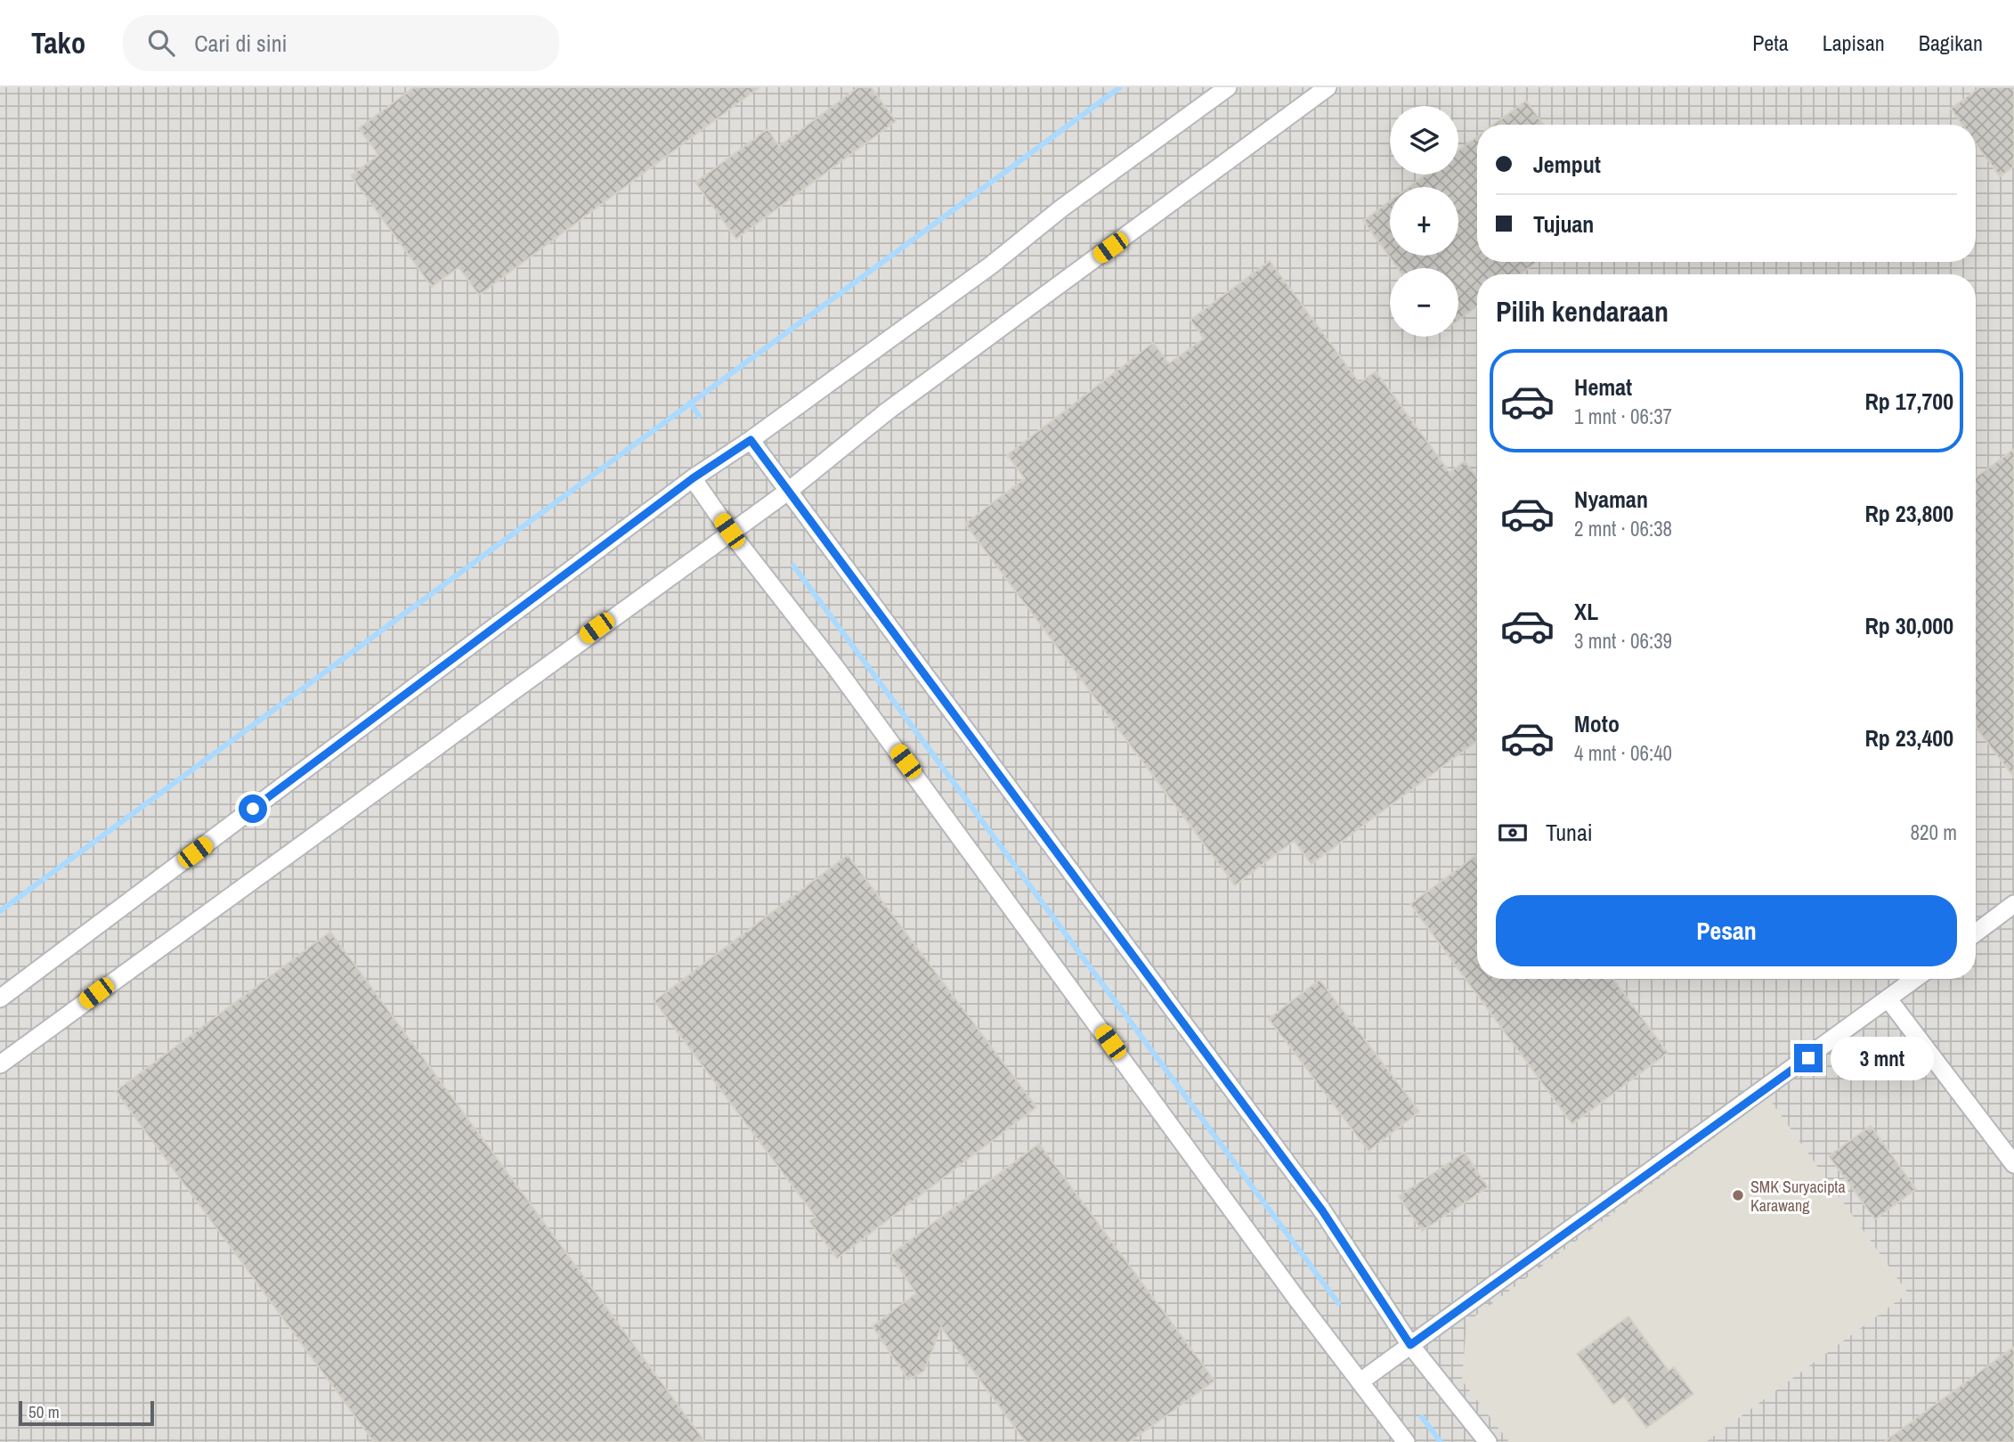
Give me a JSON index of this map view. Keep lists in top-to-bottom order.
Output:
{
  "places": ["SMK Suryacipta Karawang"],
  "scale_bar": "50 m",
  "page": {
    "header": "Tako",
    "search": "Cari di sini",
    "nav": ["Peta", "Lapisan", "Bagikan"],
    "map_buttons": ["+", "−"],
    "banner": ["Jemput", "Tujuan"],
    "heading": "Pilih kendaraan",
    "list": [
      {
        "name": "Hemat",
        "note": "1 mnt · 06:37",
        "value": "Rp 17,700"
      },
      {
        "name": "Nyaman",
        "note": "2 mnt · 06:38",
        "value": "Rp 23,800"
      },
      {
        "name": "XL",
        "note": "3 mnt · 06:39",
        "value": "Rp 30,000"
      },
      {
        "name": "Moto",
        "note": "4 mnt · 06:40",
        "value": "Rp 23,400"
      }
    ],
    "pay": ["Tunai", "820 m"],
    "buttons": "Pesan",
    "bubble": "3 mnt",
    "scale": "50 m"
  }
}
